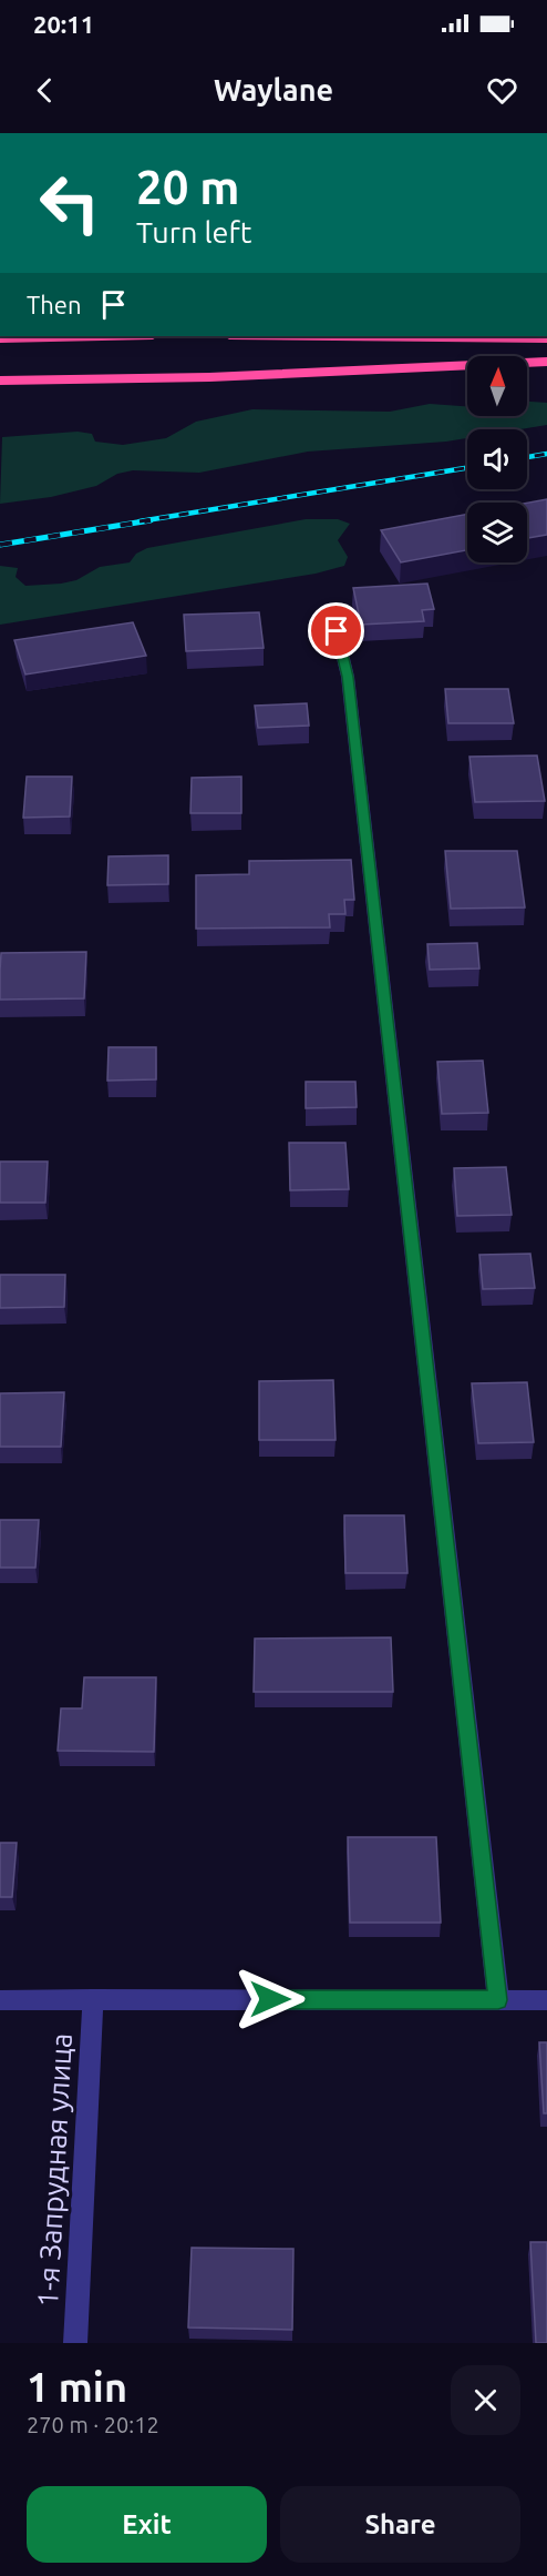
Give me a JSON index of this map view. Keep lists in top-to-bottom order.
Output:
{
  "streets": {
    "street": ["1-я Запрудная улица"]
  },
  "north": "top",
  "page": {
    "status": "20:11",
    "header": "Waylane",
    "turn": ["20 m", "Turn left"],
    "then": "Then",
    "heading": ["1 min", "270 m · 20:12"],
    "buttons": ["Exit", "Share"]
  }
}
